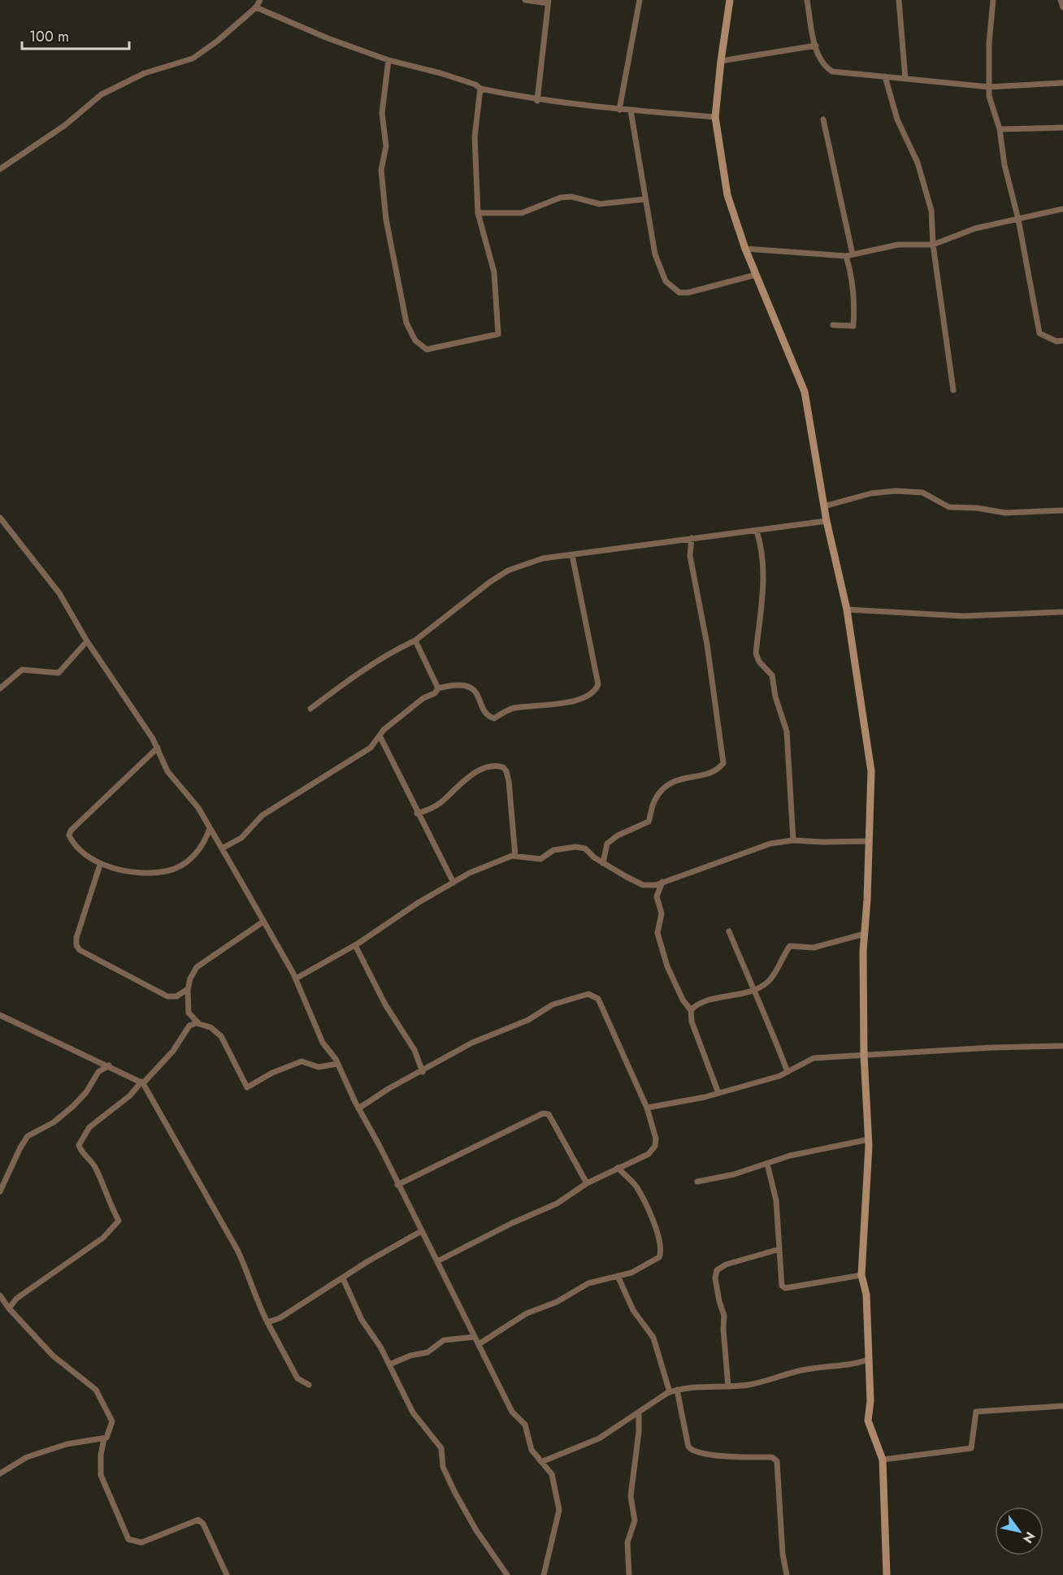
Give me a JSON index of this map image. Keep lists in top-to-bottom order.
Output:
{
  "scale_bar": "100 m",
  "north": "bottom right"
}
